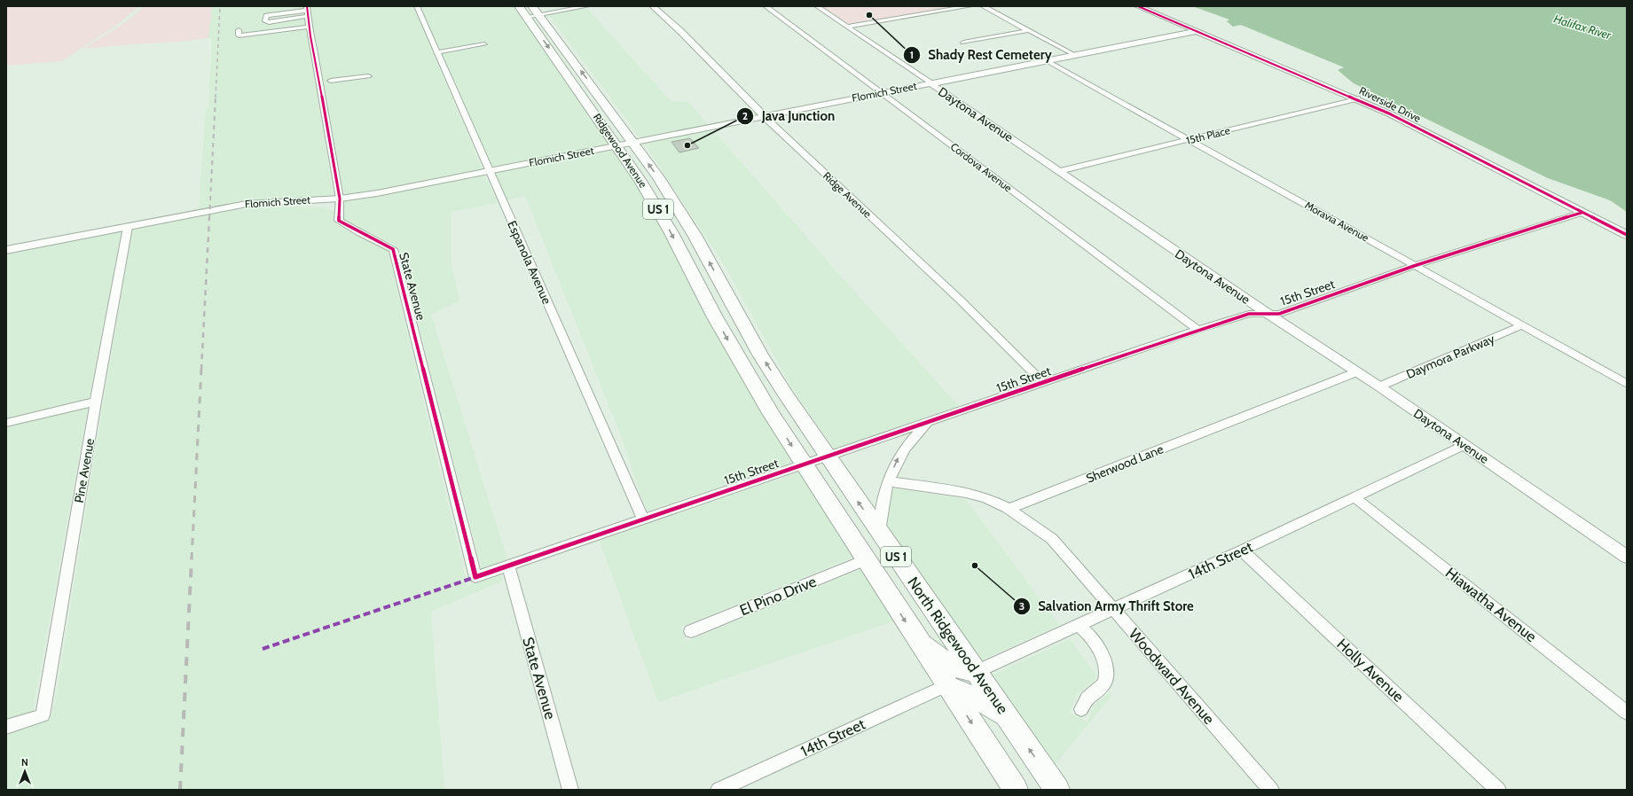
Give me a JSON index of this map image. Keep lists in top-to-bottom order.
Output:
{
  "streets": {
    "main road": ["Ridgewood Avenue", "US 1", "North Ridgewood Avenue"],
    "street": [
      "Flomich Street",
      "Riverside Drive",
      "Daytona Avenue",
      "15th Place",
      "Cordova Avenue",
      "Ridge Avenue",
      "Moravia Avenue",
      "Espanola Avenue",
      "State Avenue",
      "15th Street",
      "Daymora Parkway",
      "Sherwood Lane",
      "Pine Avenue",
      "14th Street",
      "El Pino Drive",
      "Hiawatha Avenue",
      "Holly Avenue",
      "Woodward Avenue"
    ]
  },
  "crossings": [
    ["Flomich Street", "Riverside Drive"],
    ["Flomich Street", "Daytona Avenue"],
    ["Flomich Street", "Ridgewood Avenue"],
    ["Flomich Street", "Cordova Avenue"],
    ["Flomich Street", "Ridge Avenue"],
    ["Flomich Street", "Moravia Avenue"],
    ["Flomich Street", "Espanola Avenue"],
    ["Flomich Street", "State Avenue"],
    ["Flomich Street", "Pine Avenue"],
    ["Riverside Drive", "15th Place"],
    ["Riverside Drive", "15th Street"],
    ["Daytona Avenue", "15th Place"],
    ["Daytona Avenue", "15th Street"],
    ["Daytona Avenue", "Daymora Parkway"],
    ["Daytona Avenue", "Sherwood Lane"],
    ["Daytona Avenue", "14th Street"],
    ["15th Place", "Moravia Avenue"],
    ["Ridgewood Avenue", "US 1"],
    ["Ridgewood Avenue", "15th Street"],
    ["Ridgewood Avenue", "North Ridgewood Avenue"],
    ["Cordova Avenue", "15th Street"],
    ["Ridge Avenue", "15th Street"],
    ["US 1", "15th Street"],
    ["US 1", "14th Street"],
    ["US 1", "El Pino Drive"],
    ["Moravia Avenue", "15th Street"],
    ["Moravia Avenue", "Daymora Parkway"],
    ["Espanola Avenue", "15th Street"],
    ["State Avenue", "15th Street"],
    ["15th Street", "North Ridgewood Avenue"],
    ["Sherwood Lane", "Woodward Avenue"],
    ["14th Street", "Hiawatha Avenue"],
    ["14th Street", "North Ridgewood Avenue"],
    ["14th Street", "Holly Avenue"],
    ["14th Street", "Woodward Avenue"]
  ],
  "water": ["Halifax River"],
  "places": ["Shady Rest Cemetery", "Java Junction", "Salvation Army Thrift Store"],
  "north": "top"
}
